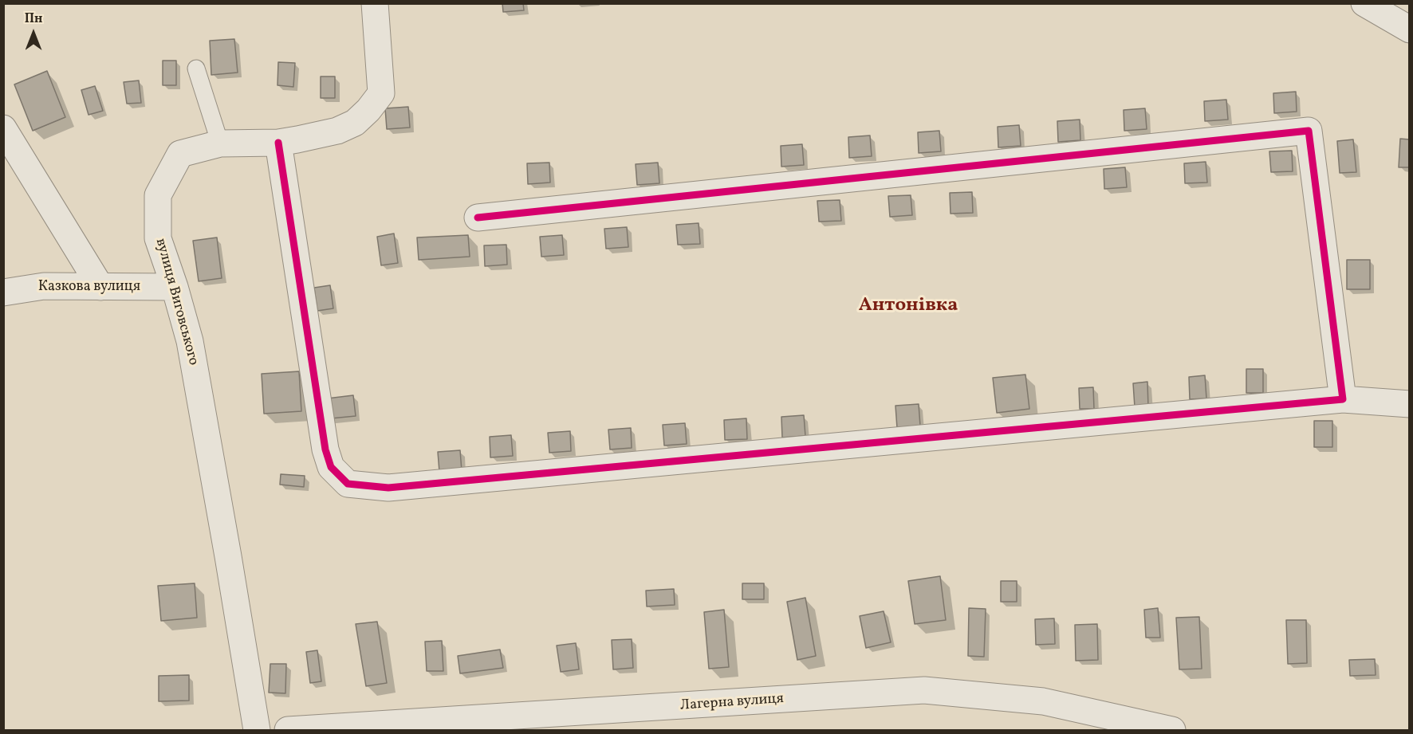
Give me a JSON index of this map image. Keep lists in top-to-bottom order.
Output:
{
  "streets": {
    "street": ["Казкова вулиця", "вулиця Виговського", "Лагерна вулиця"]
  },
  "crossings": [
    ["Казкова вулиця", "вулиця Виговського"]
  ],
  "districts": ["Антонівка"],
  "north": "top"
}
